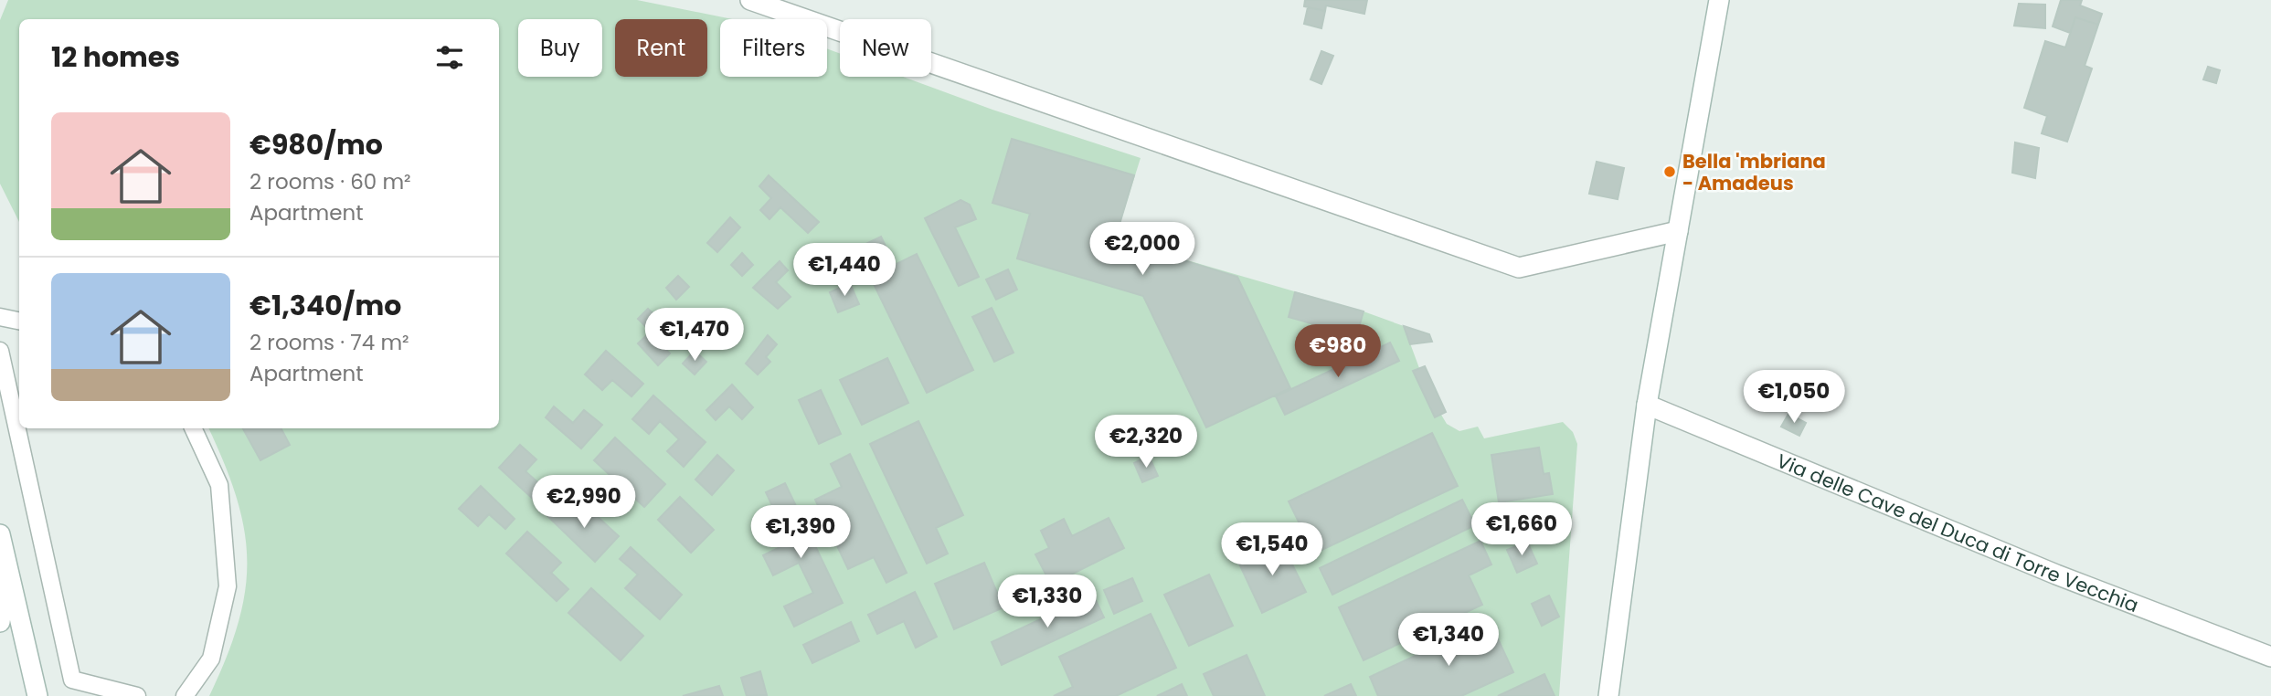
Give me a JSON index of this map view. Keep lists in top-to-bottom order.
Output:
{
  "streets": {
    "street": ["Via delle Cave del Duca di Torre Vecchia"]
  },
  "places": ["Bella 'mbriana - Amadeus"],
  "page": {
    "chip": [
      "Buy",
      "Rent",
      "Filters",
      "New"
    ],
    "heading": "12 homes",
    "list": [
      {
        "name": "€980/mo",
        "note": "2 rooms · 60 m² · Apartment"
      },
      {
        "name": "€1,340/mo",
        "note": "2 rooms · 74 m² · Apartment"
      }
    ],
    "price": [
      "€2,000",
      "€1,440",
      "€1,470",
      "€980",
      "€1,050",
      "€2,320",
      "€2,990",
      "€1,660",
      "€1,390",
      "€1,540",
      "€1,330",
      "€1,340"
    ]
  }
}
